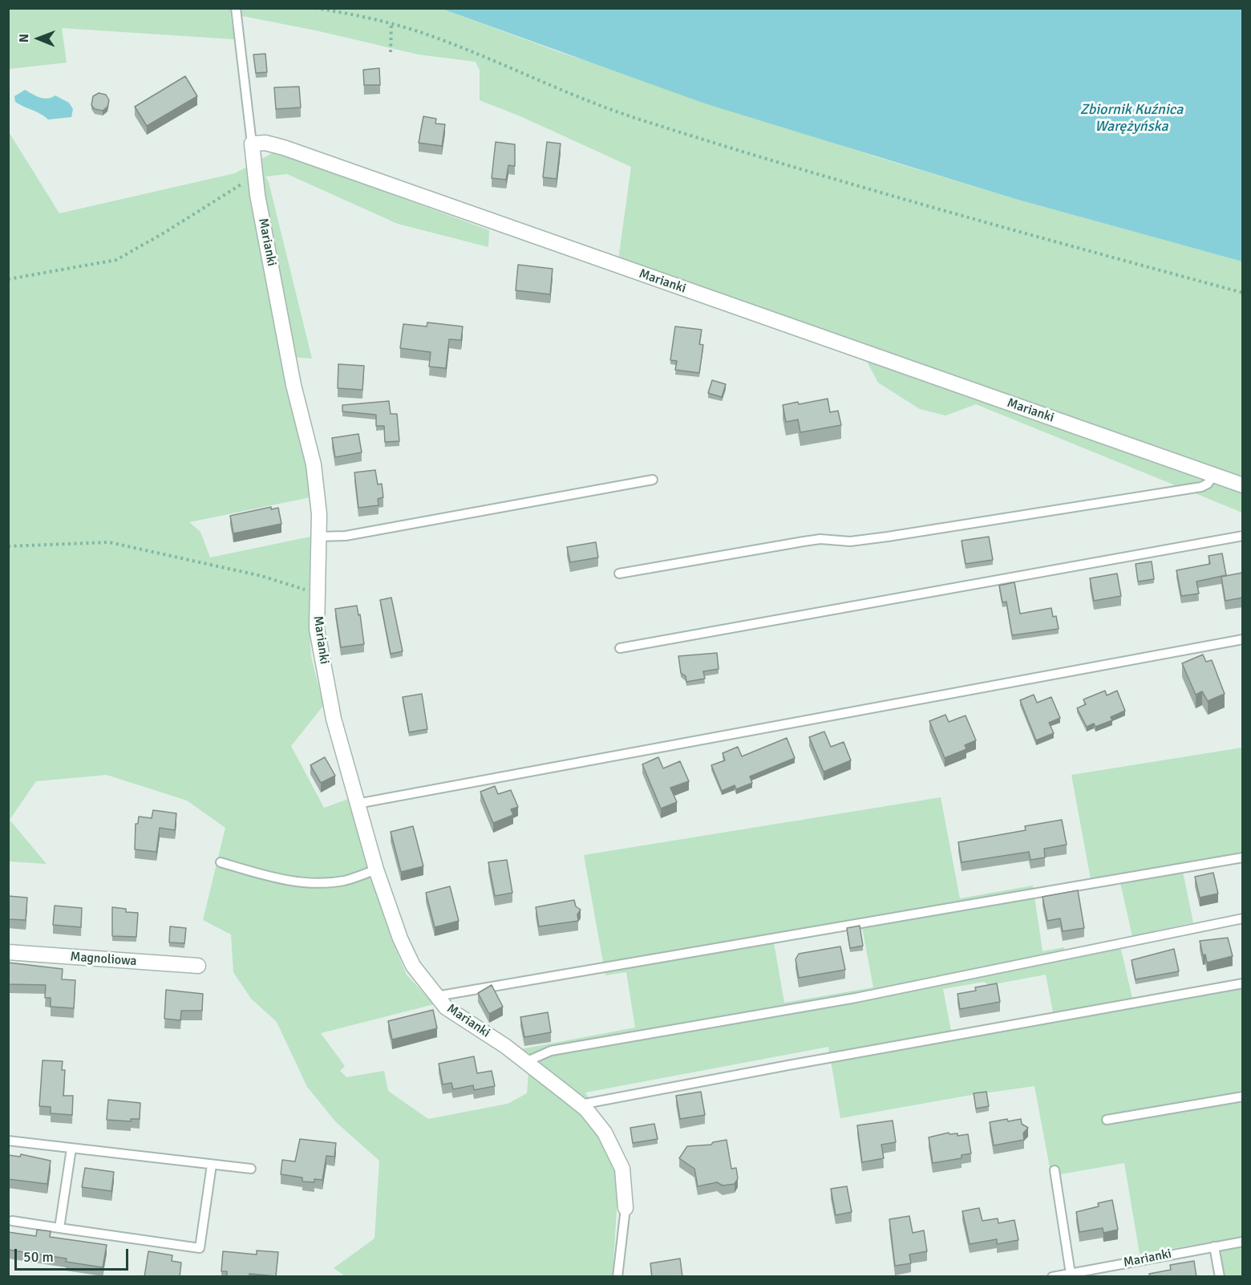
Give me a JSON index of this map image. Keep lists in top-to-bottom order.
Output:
{
  "streets": {
    "street": ["Marianki", "Magnoliowa"]
  },
  "water": ["Zbiornik Kuźnica Warężyńska"],
  "scale_bar": "50 m",
  "north": "left"
}
